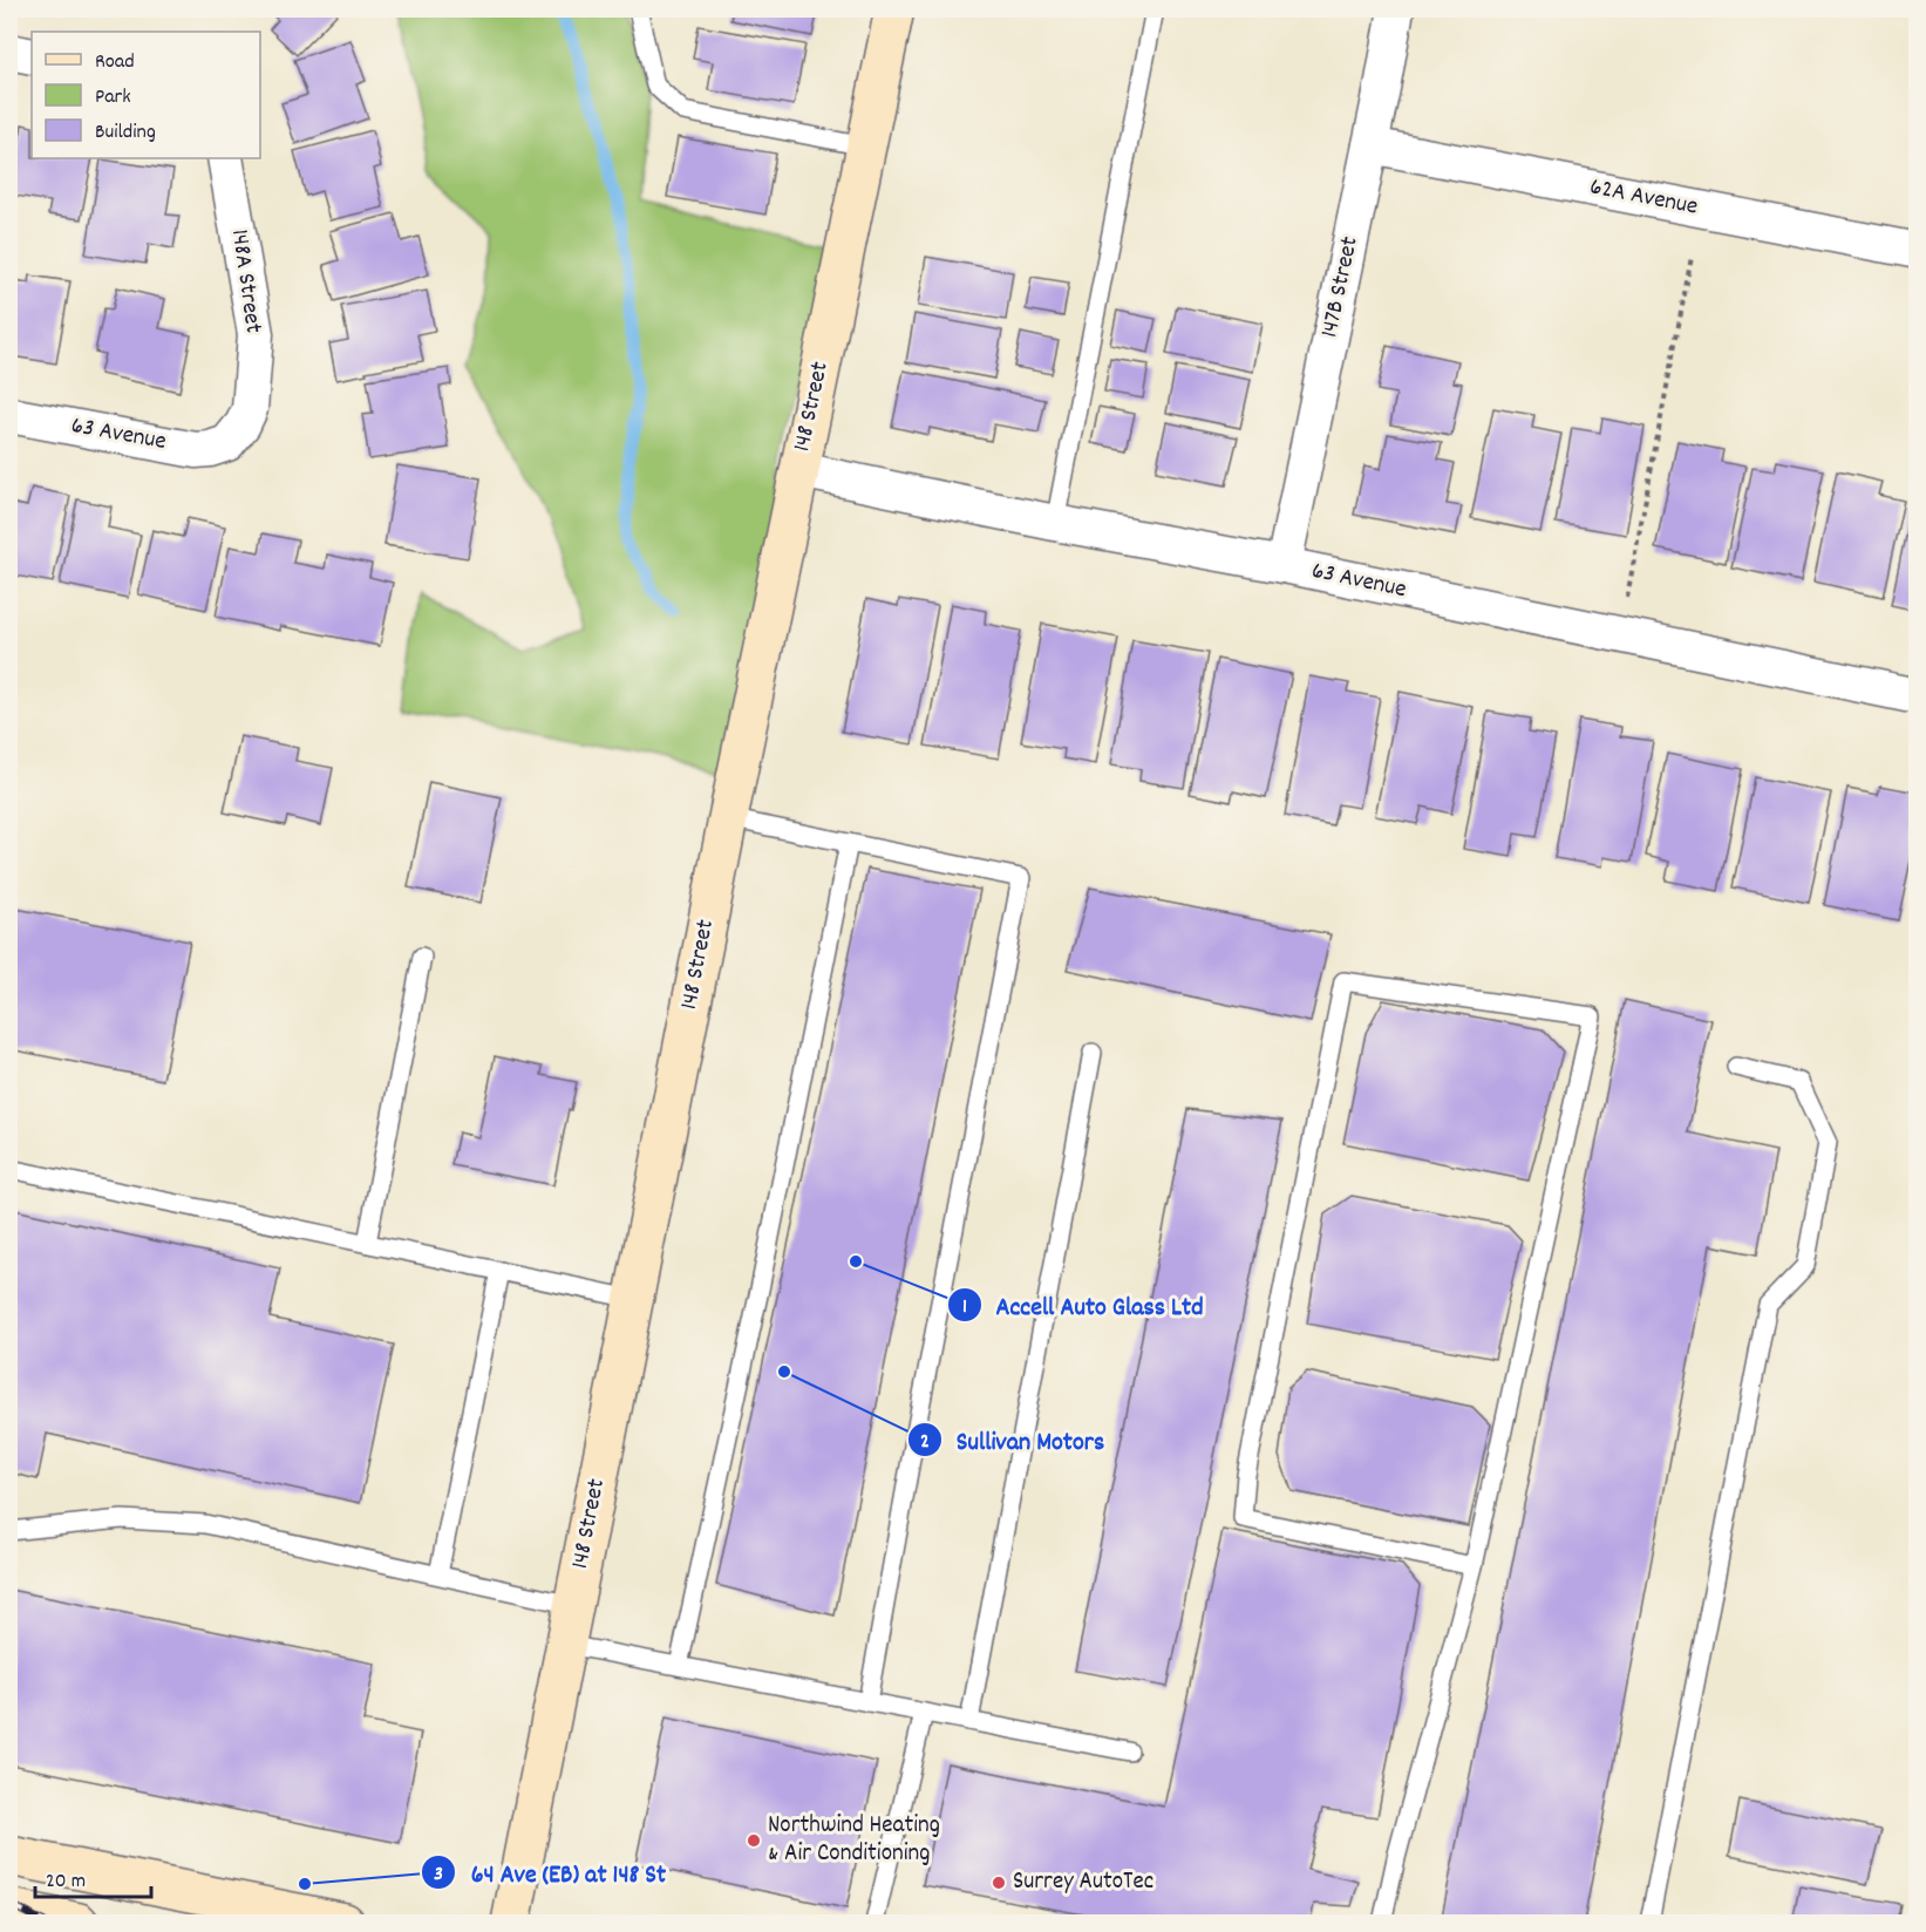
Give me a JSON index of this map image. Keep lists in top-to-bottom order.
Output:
{
  "streets": {
    "main road": ["148 Street"],
    "street": [
      "62A Avenue",
      "148A Street",
      "147B Street",
      "63 Avenue"
    ]
  },
  "crossings": [
    ["62A Avenue", "147B Street"],
    ["148A Street", "63 Avenue"],
    ["147B Street", "63 Avenue"],
    ["148 Street", "63 Avenue"]
  ],
  "places": [
    "Accell Auto Glass Ltd",
    "Sullivan Motors",
    "Northwind Heating & Air Conditioning",
    "Surrey AutoTec",
    "64 Ave (EB) at 148 St"
  ],
  "legend": ["Road", "Park", "Building"],
  "scale_bar": "20 m"
}
